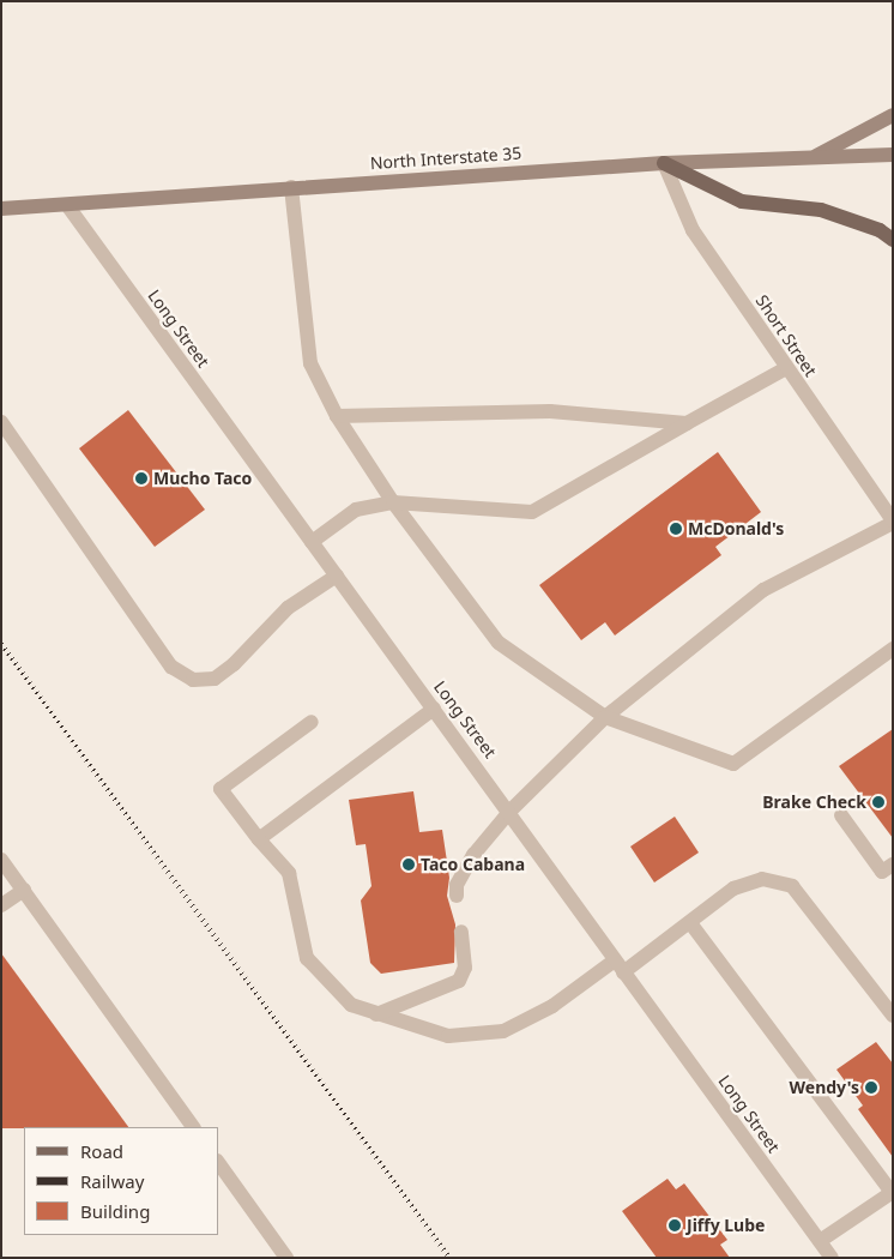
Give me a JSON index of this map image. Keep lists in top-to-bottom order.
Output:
{
  "streets": {
    "main road": ["North Interstate 35"],
    "street": ["Long Street", "Short Street"]
  },
  "crossings": [
    ["North Interstate 35", "Long Street"],
    ["North Interstate 35", "Short Street"]
  ],
  "places": [
    "Mucho Taco",
    "McDonald's",
    "Brake Check",
    "Taco Cabana",
    "Wendy's",
    "Jiffy Lube"
  ],
  "legend": ["Road", "Railway", "Building"]
}
